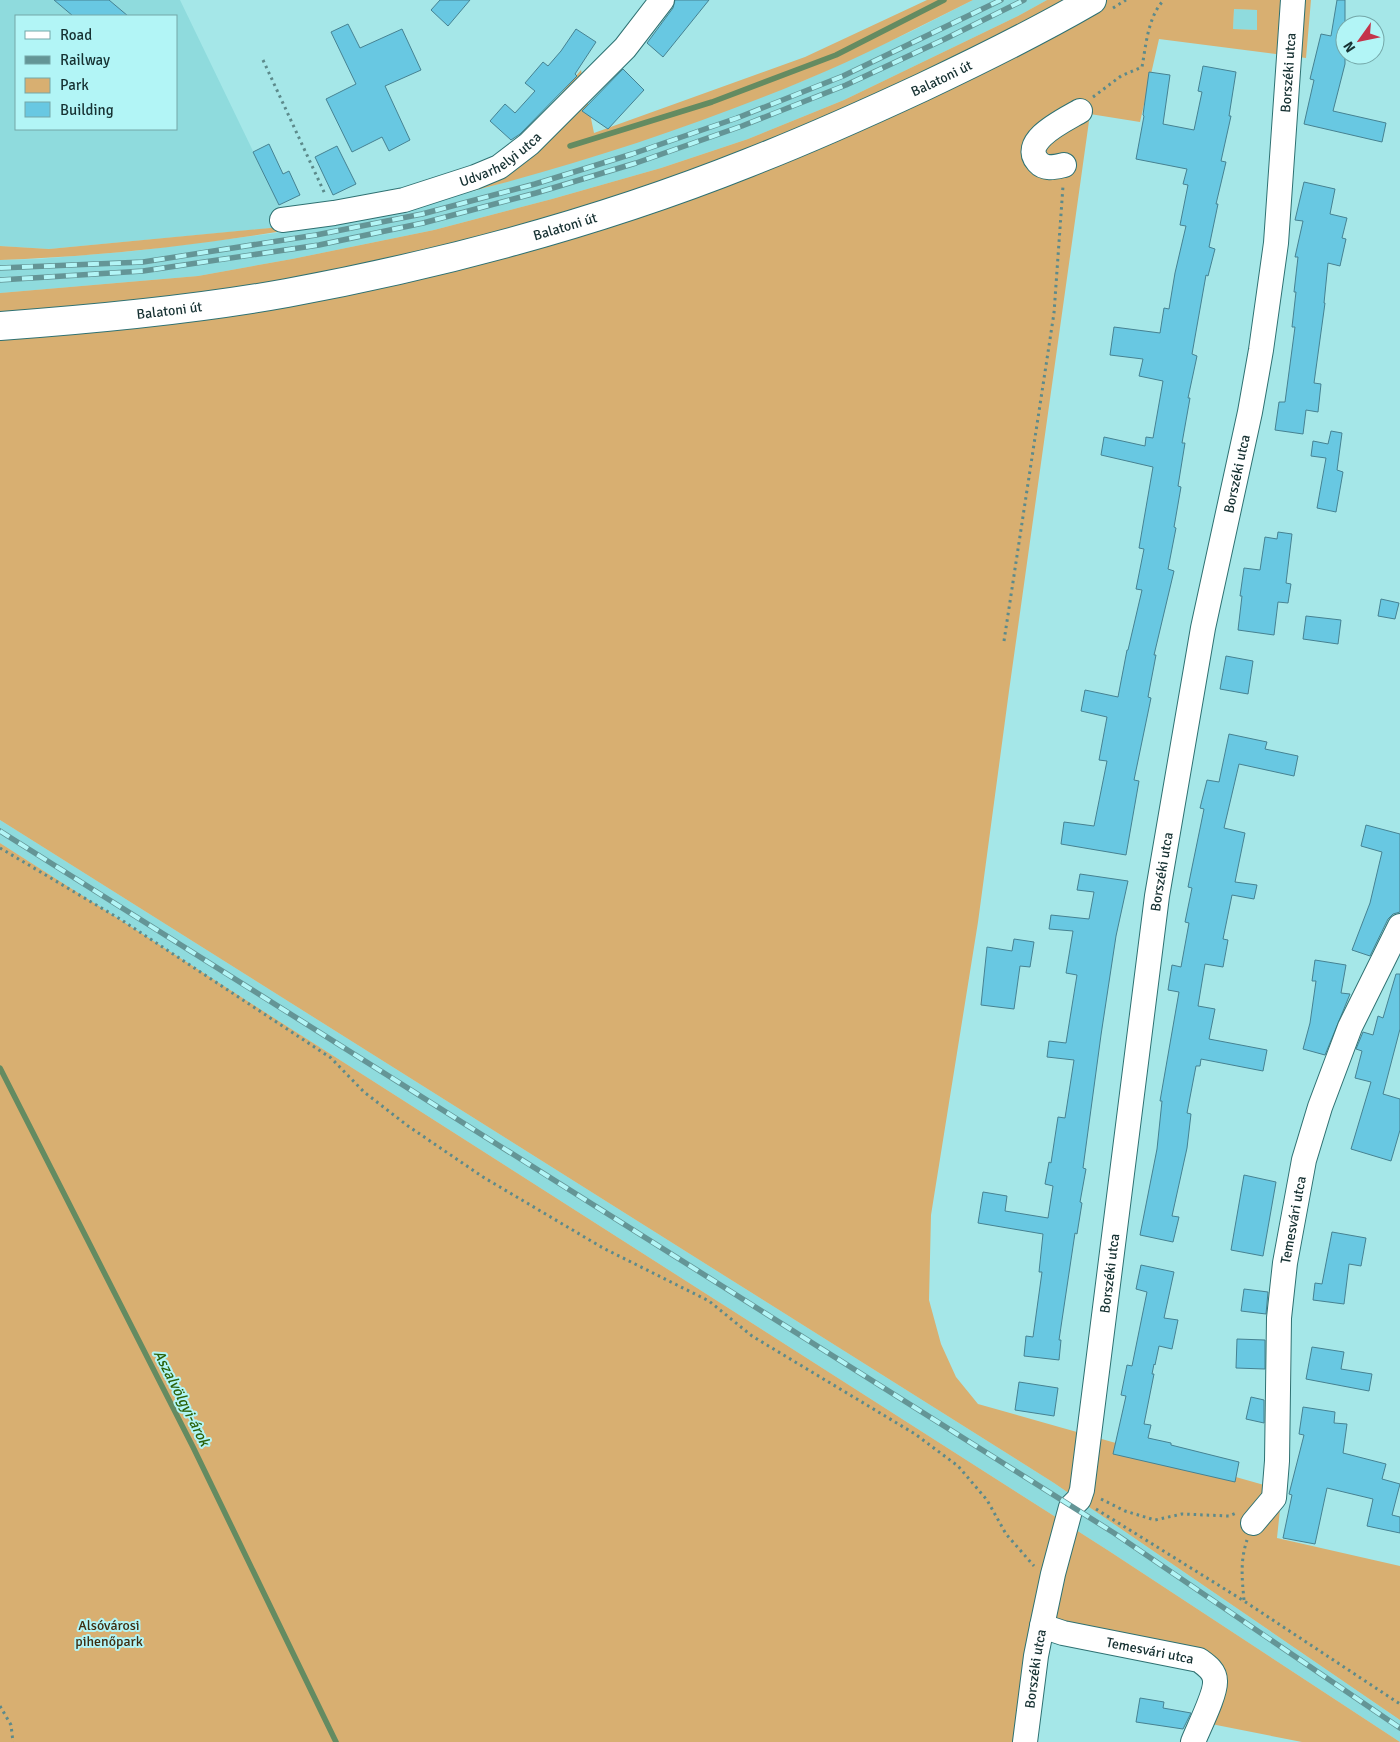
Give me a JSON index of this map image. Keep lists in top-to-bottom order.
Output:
{
  "streets": {
    "main road": ["Balatoni út"],
    "street": ["Borszéki utca", "Udvarhelyi utca", "Temesvári utca"]
  },
  "crossings": [
    ["Borszéki utca", "Temesvári utca"]
  ],
  "water": ["Aszalvölgyi-árok"],
  "parks": ["Alsóvárosi pihenőpark"],
  "legend": [
    "Road",
    "Railway",
    "Park",
    "Building"
  ],
  "north": "bottom left"
}
